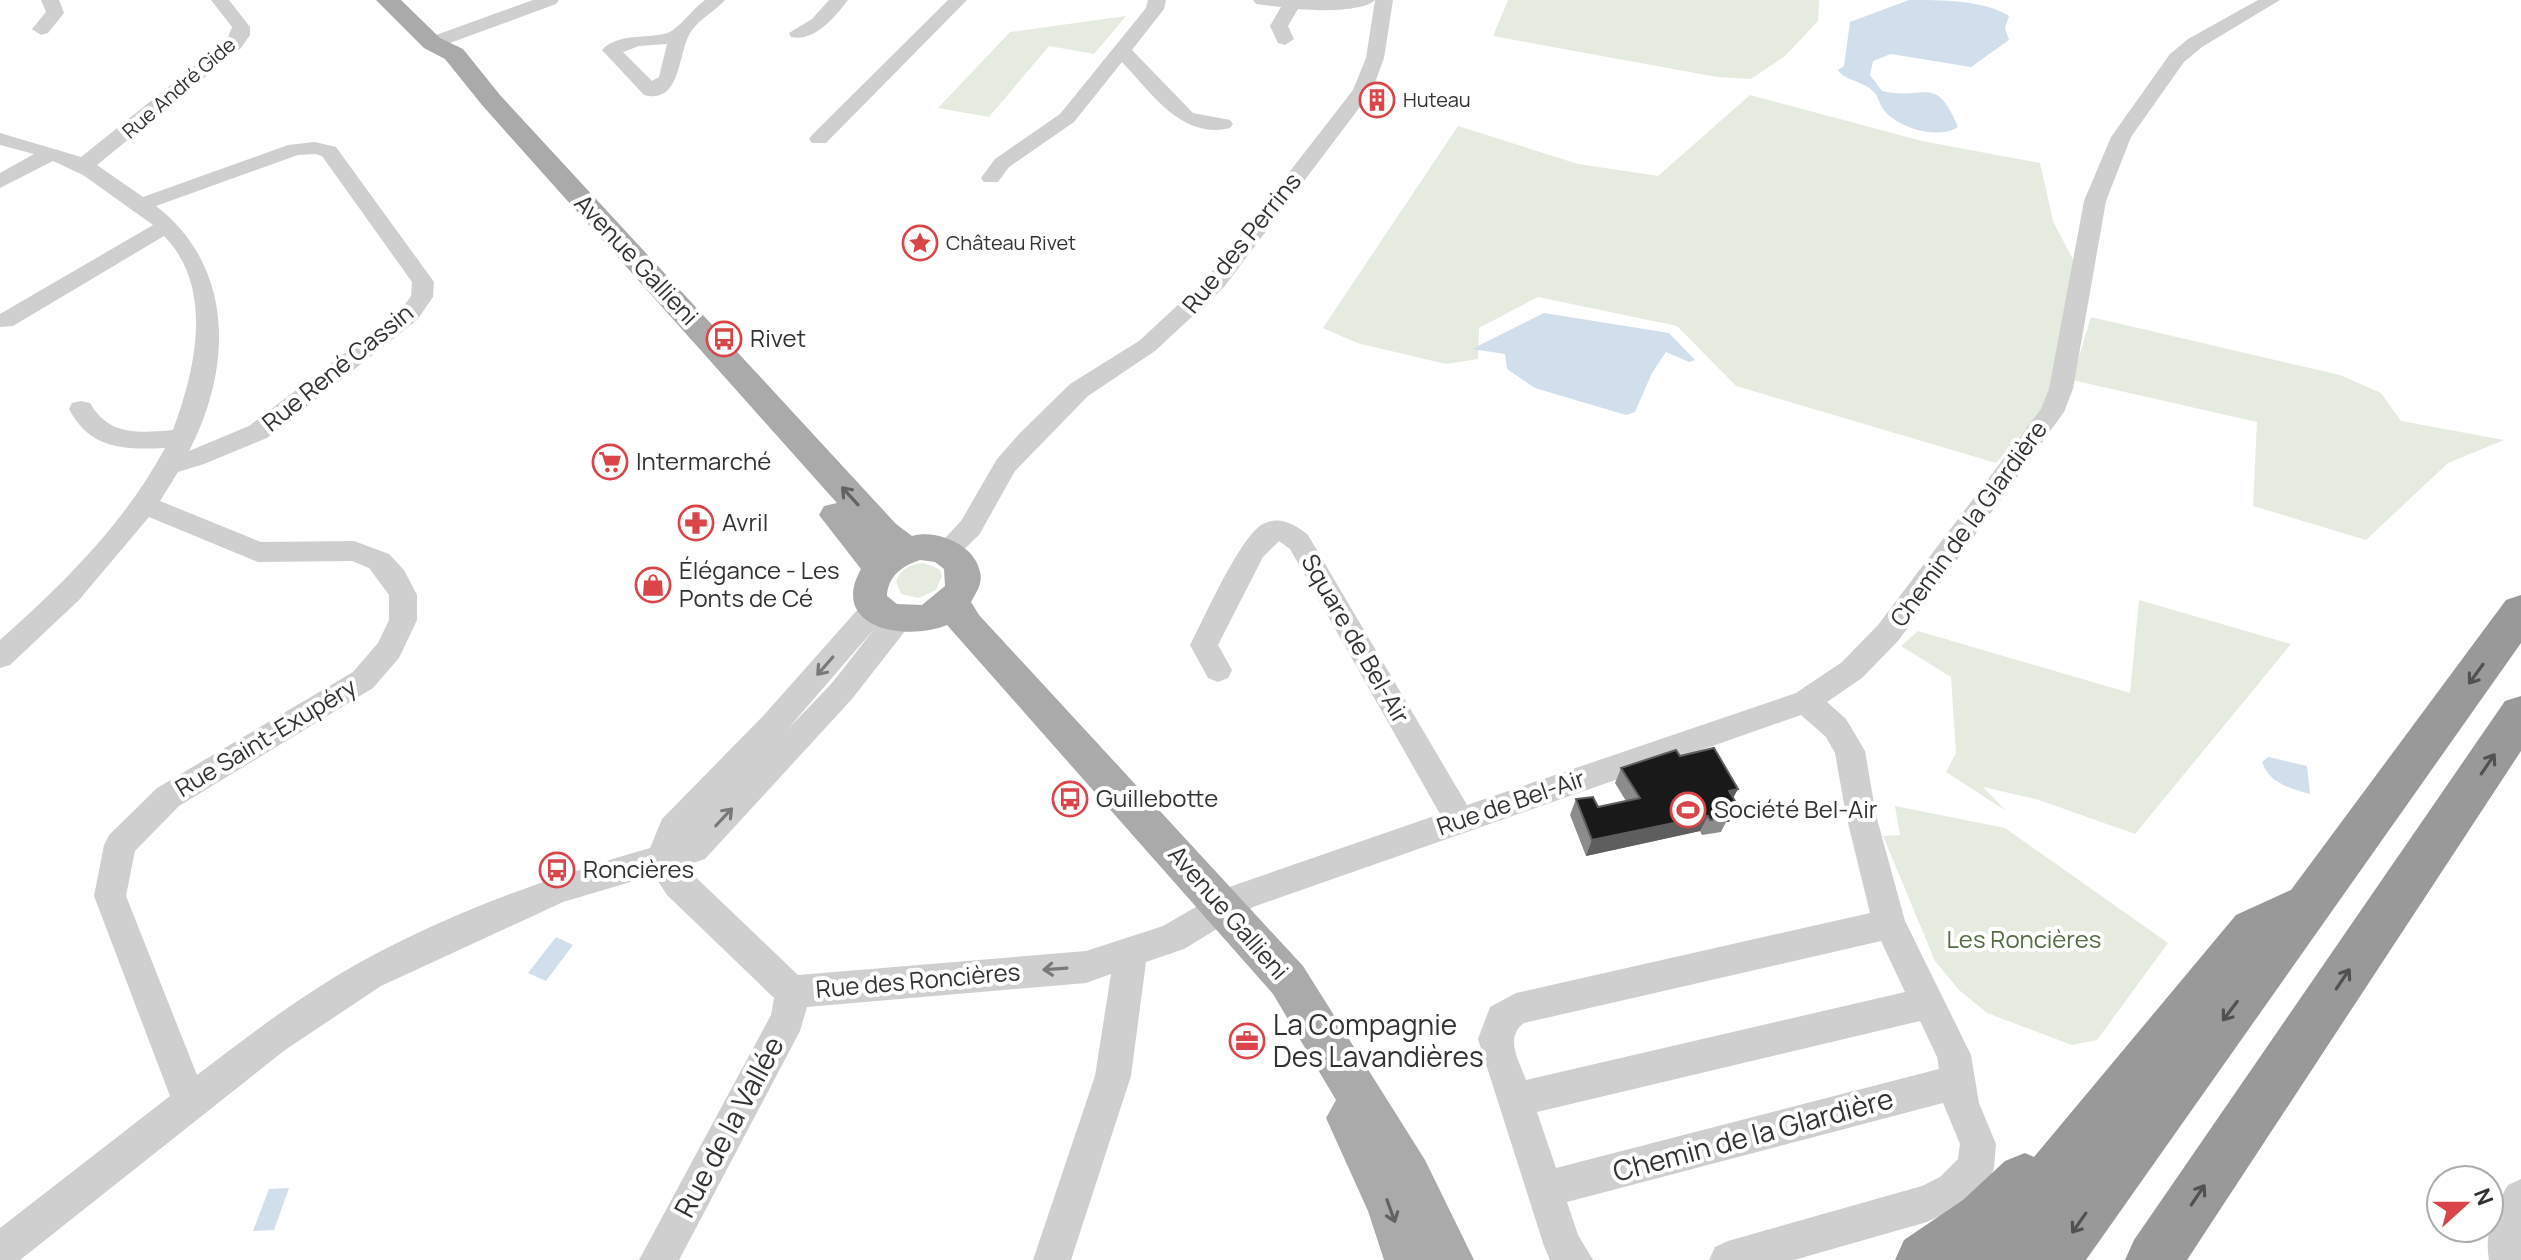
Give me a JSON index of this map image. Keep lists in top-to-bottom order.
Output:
{
  "streets": {
    "main road": ["Avenue Gallieni"],
    "street": [
      "Rue André Gide",
      "Rue des Perrins",
      "Rue René Cassin",
      "Chemin de la Glardière",
      "Square de Bel-Air",
      "Rue Saint-Exupéry",
      "Rue de Bel-Air",
      "Rue des Roncières",
      "Rue de la Vallée"
    ]
  },
  "crossings": [
    ["Avenue Gallieni", "Rue de Bel-Air"],
    ["Avenue Gallieni", "Rue des Roncières"],
    ["Chemin de la Glardière", "Rue de Bel-Air"],
    ["Square de Bel-Air", "Rue de Bel-Air"],
    ["Rue de Bel-Air", "Rue des Roncières"],
    ["Rue des Roncières", "Rue de la Vallée"]
  ],
  "one_way": ["Rue des Roncières"],
  "parks": ["Les Roncières"],
  "places": {
    "building": ["Huteau"],
    "place": ["Château Rivet"],
    "bus stop": ["Rivet", "Guillebotte", "Roncières"],
    "supermarket": ["Intermarché"],
    "pharmacy": ["Avril"],
    "shop": ["Élégance - Les Ponts de Cé"],
    "sports": ["Société Bel-Air"],
    "office": ["La Compagnie Des Lavandières"]
  },
  "north": "right"
}
